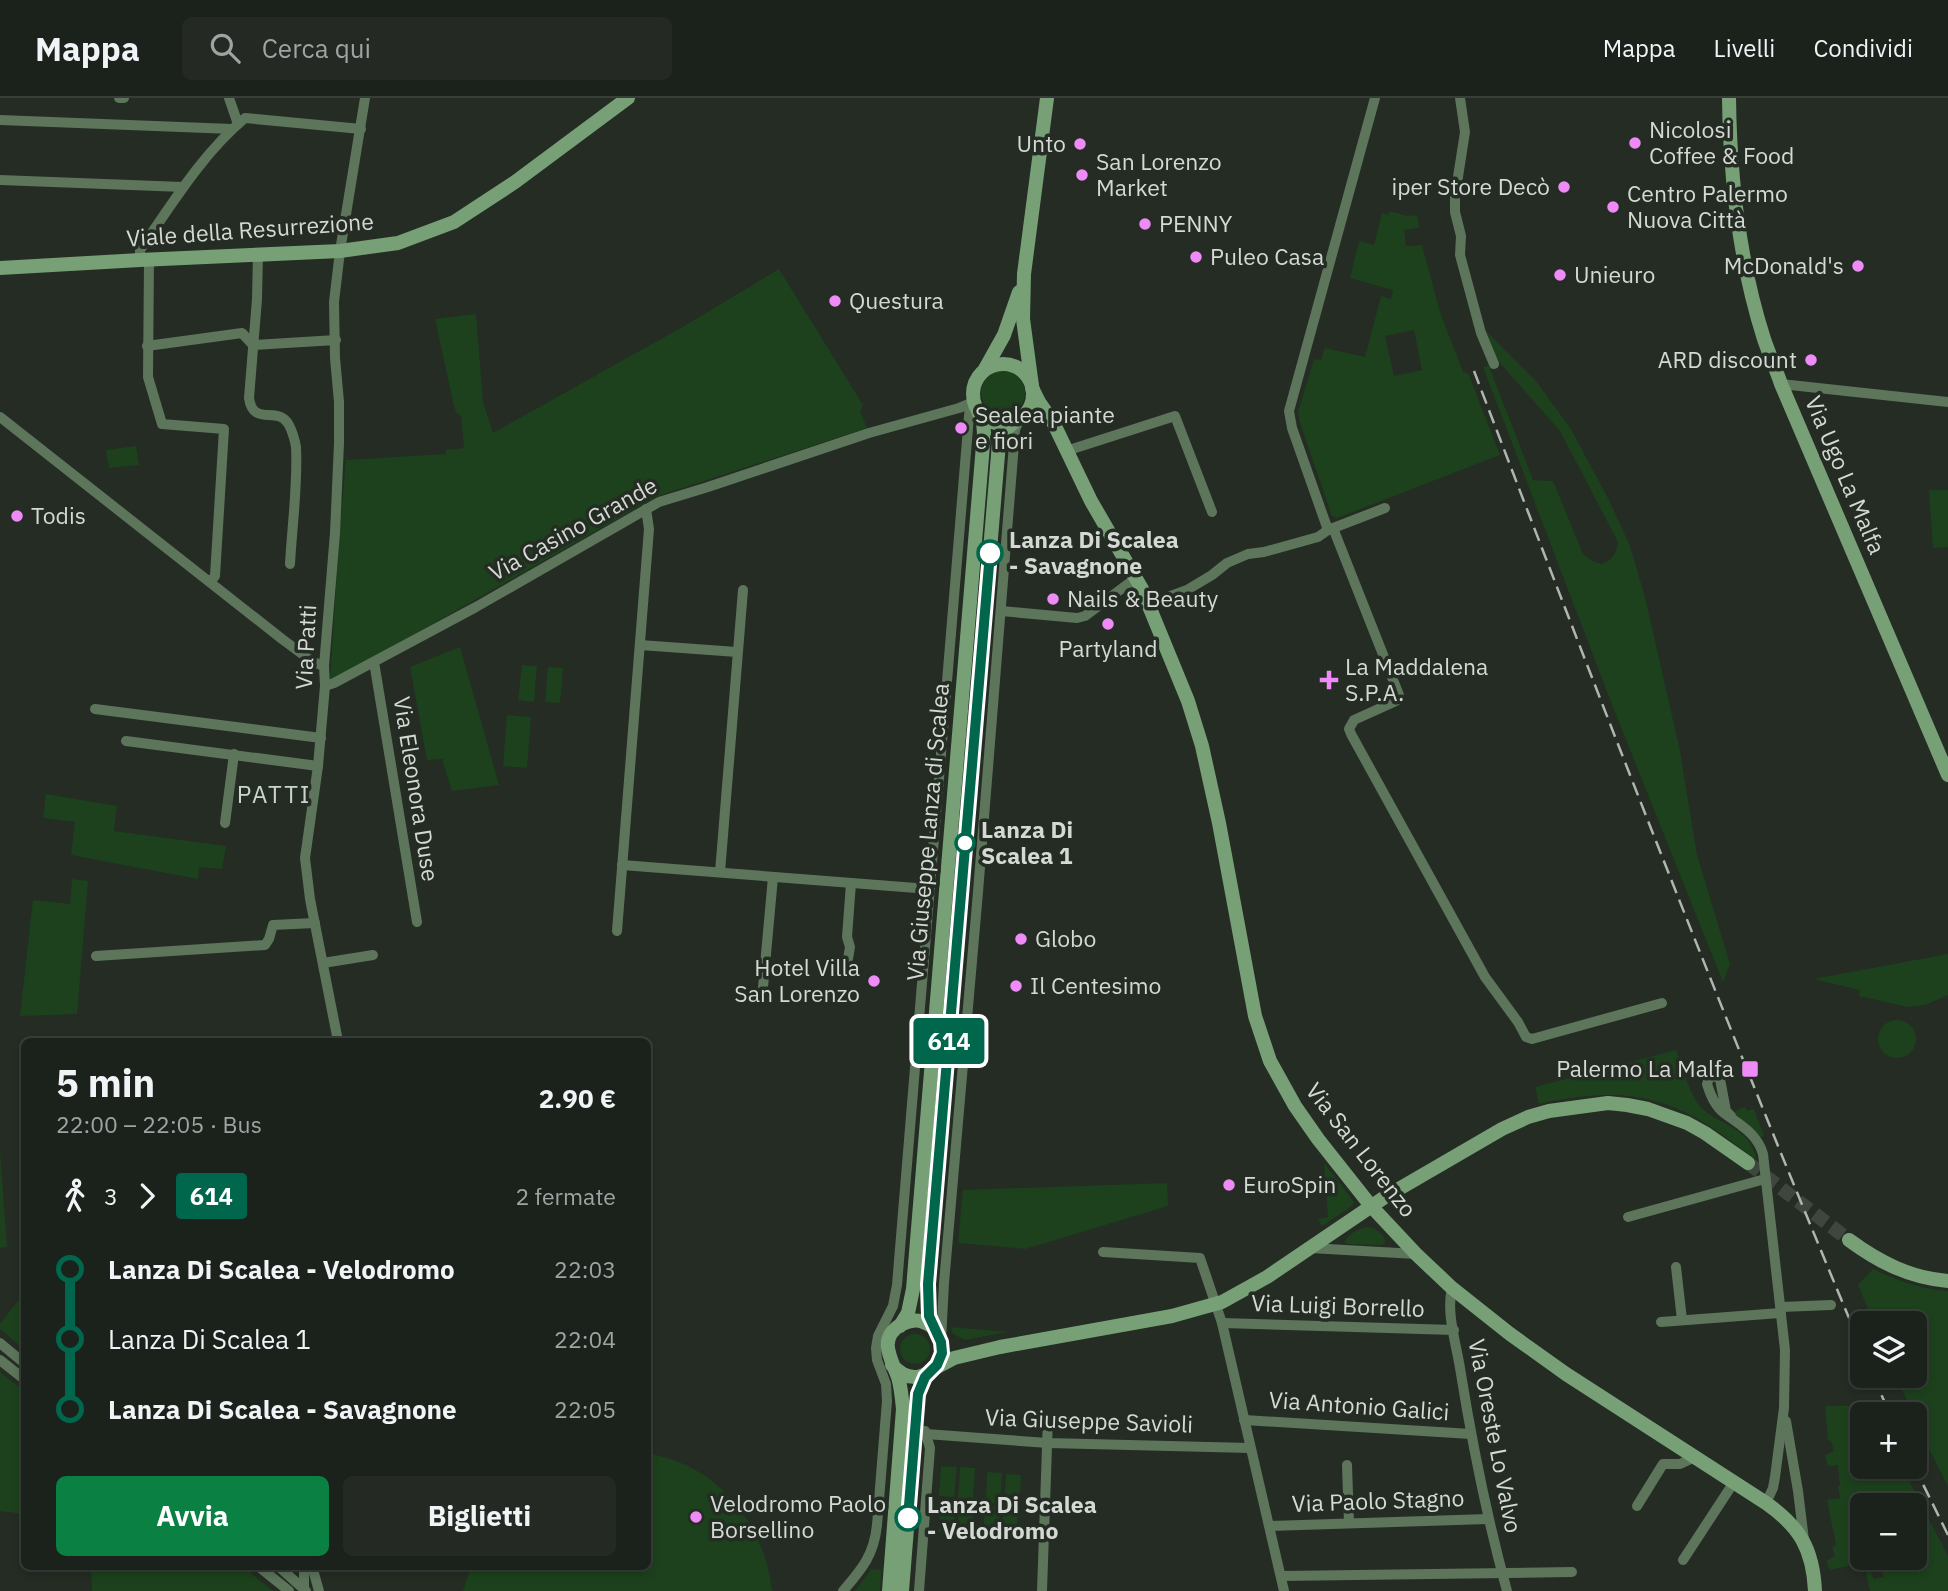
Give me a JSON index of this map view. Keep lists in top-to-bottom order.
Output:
{
  "streets": {
    "street": [
      "Viale della Resurrezione",
      "Via Ugo La Malfa",
      "Via Casino Grande",
      "Via Patti",
      "Via Eleonora Duse",
      "Via Giuseppe Lanza di Scalea",
      "Via San Lorenzo",
      "Via Luigi Borrello",
      "Via Antonio Galici",
      "Via Giuseppe Savioli",
      "Via Oreste Lo Valvo",
      "Via Paolo Stagno"
    ]
  },
  "crossings": [
    ["Viale della Resurrezione", "Via Patti"],
    ["Via Casino Grande", "Via Patti"],
    ["Via Casino Grande", "Via Eleonora Duse"],
    ["Via Casino Grande", "Via Giuseppe Lanza di Scalea"],
    ["Via Casino Grande", "Via San Lorenzo"],
    ["Via Giuseppe Lanza di Scalea", "Via San Lorenzo"],
    ["Via San Lorenzo", "Via Oreste Lo Valvo"],
    ["Via Luigi Borrello", "Via Oreste Lo Valvo"],
    ["Via Antonio Galici", "Via Oreste Lo Valvo"],
    ["Via Oreste Lo Valvo", "Via Paolo Stagno"]
  ],
  "districts": ["PATTI"],
  "places": {
    "other": [
      "Nicolosi Coffee & Food",
      "Unto",
      "San Lorenzo Market",
      "iper Store Decò",
      "Centro Palermo Nuova Città",
      "PENNY",
      "Puleo Casa",
      "McDonald's",
      "Unieuro",
      "Questura",
      "ARD discount",
      "Sealea piante e fiori",
      "Todis",
      "Lanza Di Scalea - Savagnone",
      "Nails & Beauty",
      "Partyland",
      "Lanza Di Scalea 1",
      "Globo",
      "Hotel Villa San Lorenzo",
      "Il Centesimo",
      "EuroSpin",
      "Velodromo Paolo Borsellino",
      "Lanza Di Scalea - Velodromo"
    ],
    "health": ["La Maddalena S.P.A."],
    "transit": ["Palermo La Malfa"]
  },
  "lines": ["bus line 614"],
  "page": {
    "header": "Mappa",
    "search": "Cerca qui",
    "nav": ["Mappa", "Livelli", "Condividi"],
    "on_map": "614",
    "heading": ["5 min", "22:00 – 22:05 · Bus", "2.90 €"],
    "legs": ["3", "614", "2 fermate"],
    "list": [
      {
        "name": "Lanza Di Scalea - Velodromo",
        "value": "22:03"
      },
      {
        "name": "Lanza Di Scalea 1",
        "value": "22:04"
      },
      {
        "name": "Lanza Di Scalea - Savagnone",
        "value": "22:05"
      }
    ],
    "map_buttons": ["+", "−"],
    "buttons": ["Avvia", "Biglietti"]
  }
}
